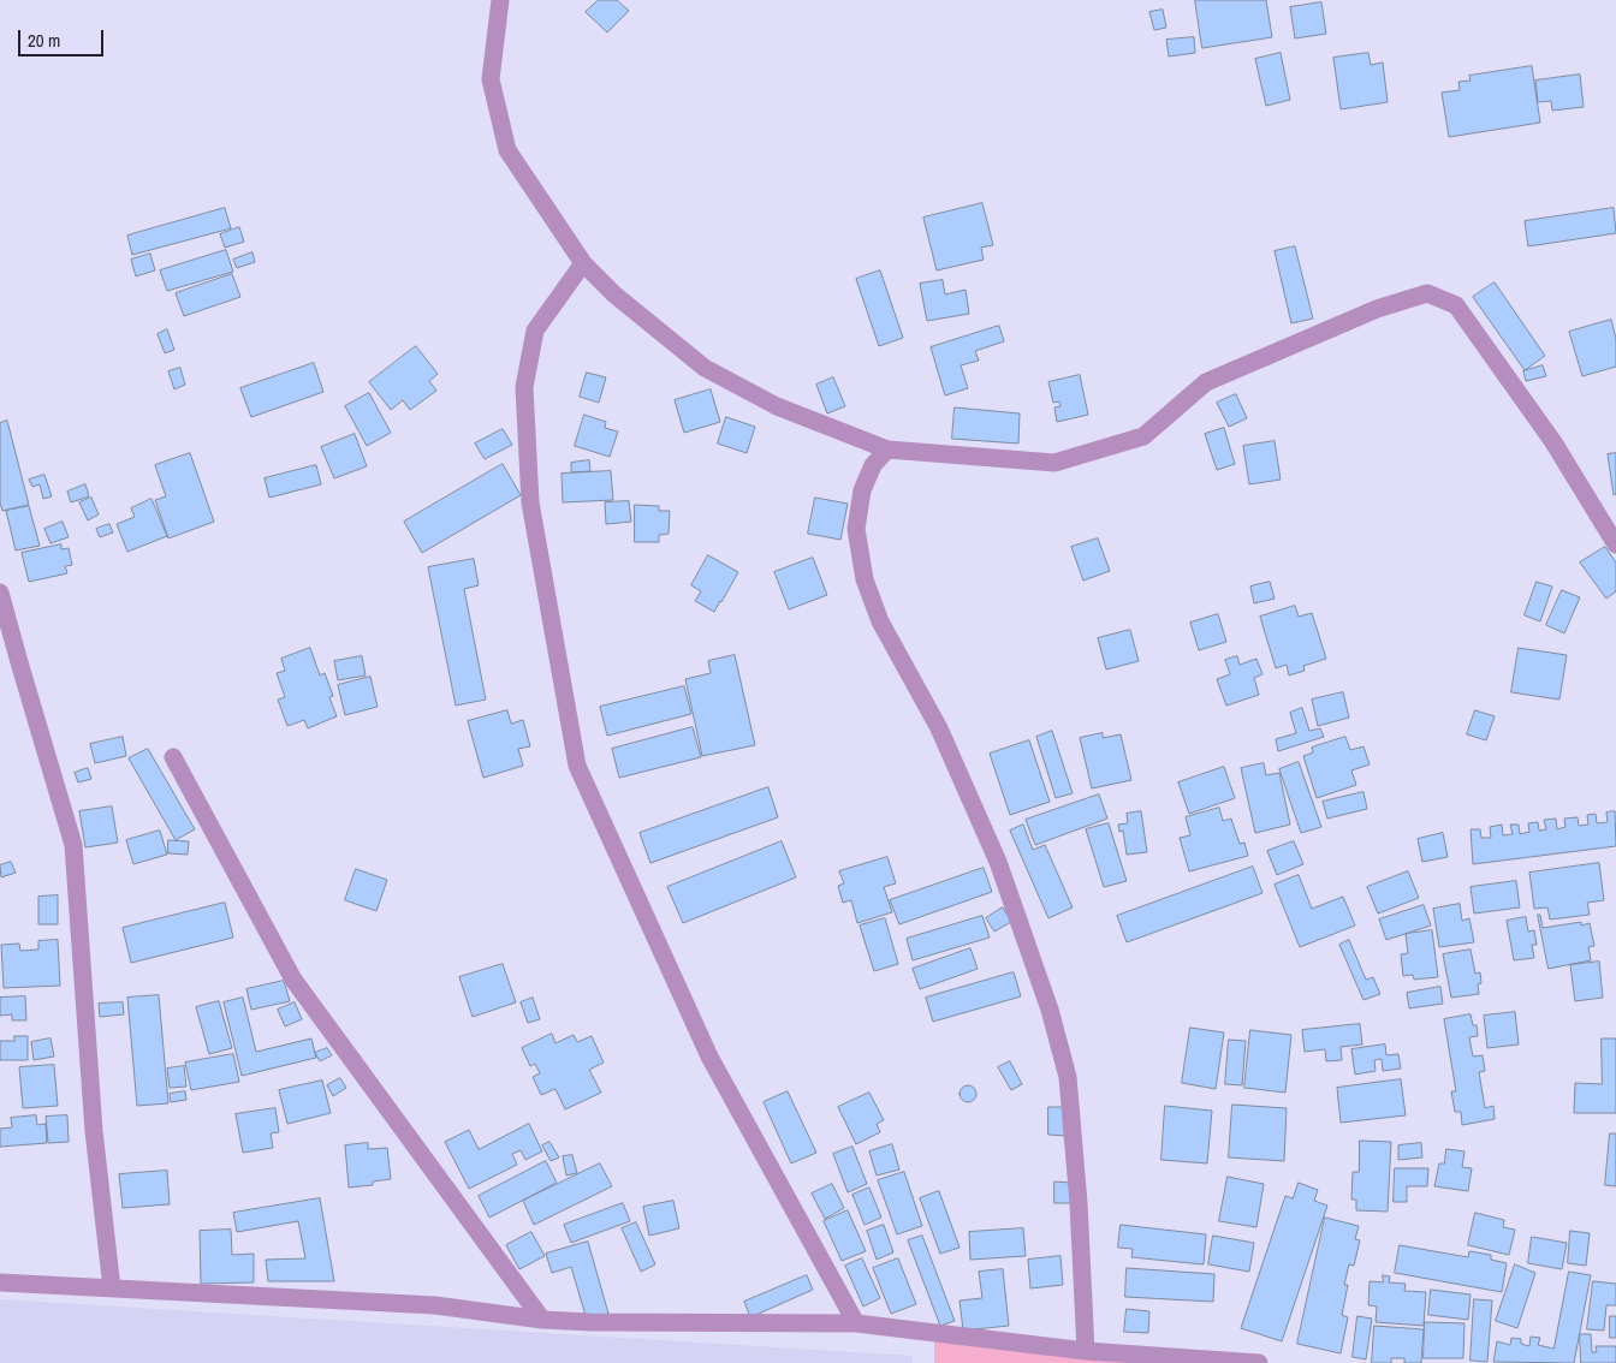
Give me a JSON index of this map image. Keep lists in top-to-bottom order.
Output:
{
  "scale_bar": "20 m"
}
